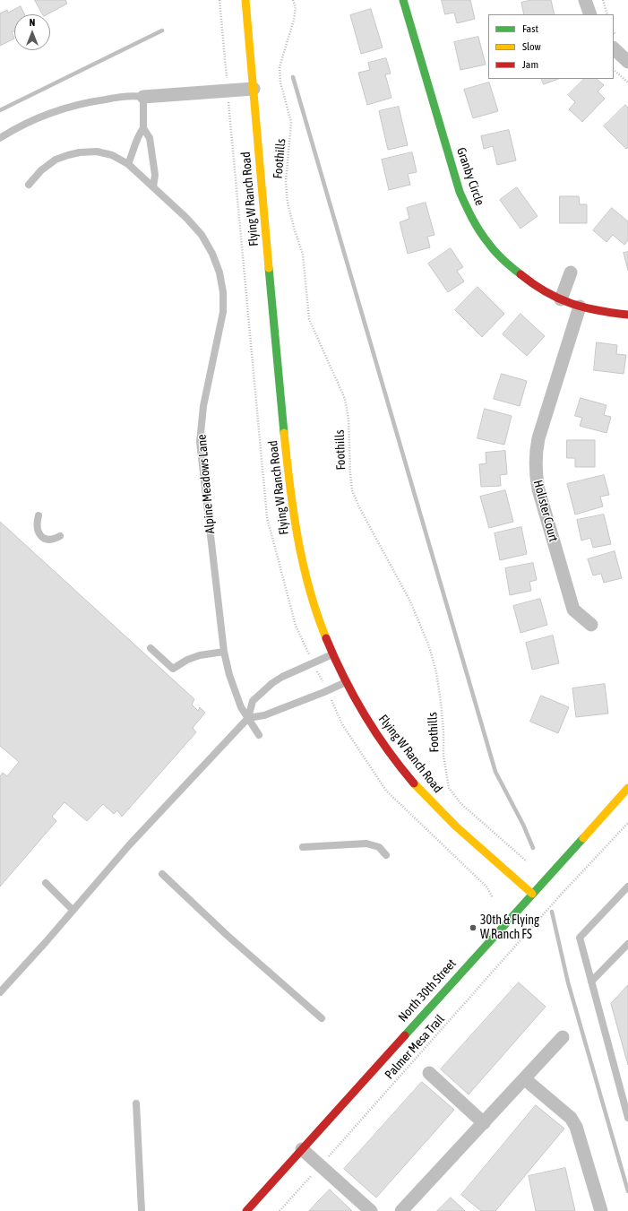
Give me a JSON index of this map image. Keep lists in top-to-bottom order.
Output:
{
  "streets": {
    "street": [
      "Granby Circle",
      "Flying W Ranch Road",
      "Holister Court",
      "North 30th Street"
    ],
    "lane": ["Alpine Meadows Lane"],
    "path": ["Foothills", "Palmer Mesa Trail"]
  },
  "crossings": [
    ["Granby Circle", "Holister Court"],
    ["Flying W Ranch Road", "North 30th Street"]
  ],
  "places": ["30th & Flying W Ranch FS"],
  "legend": ["Fast", "Slow", "Jam"],
  "north": "top"
}
